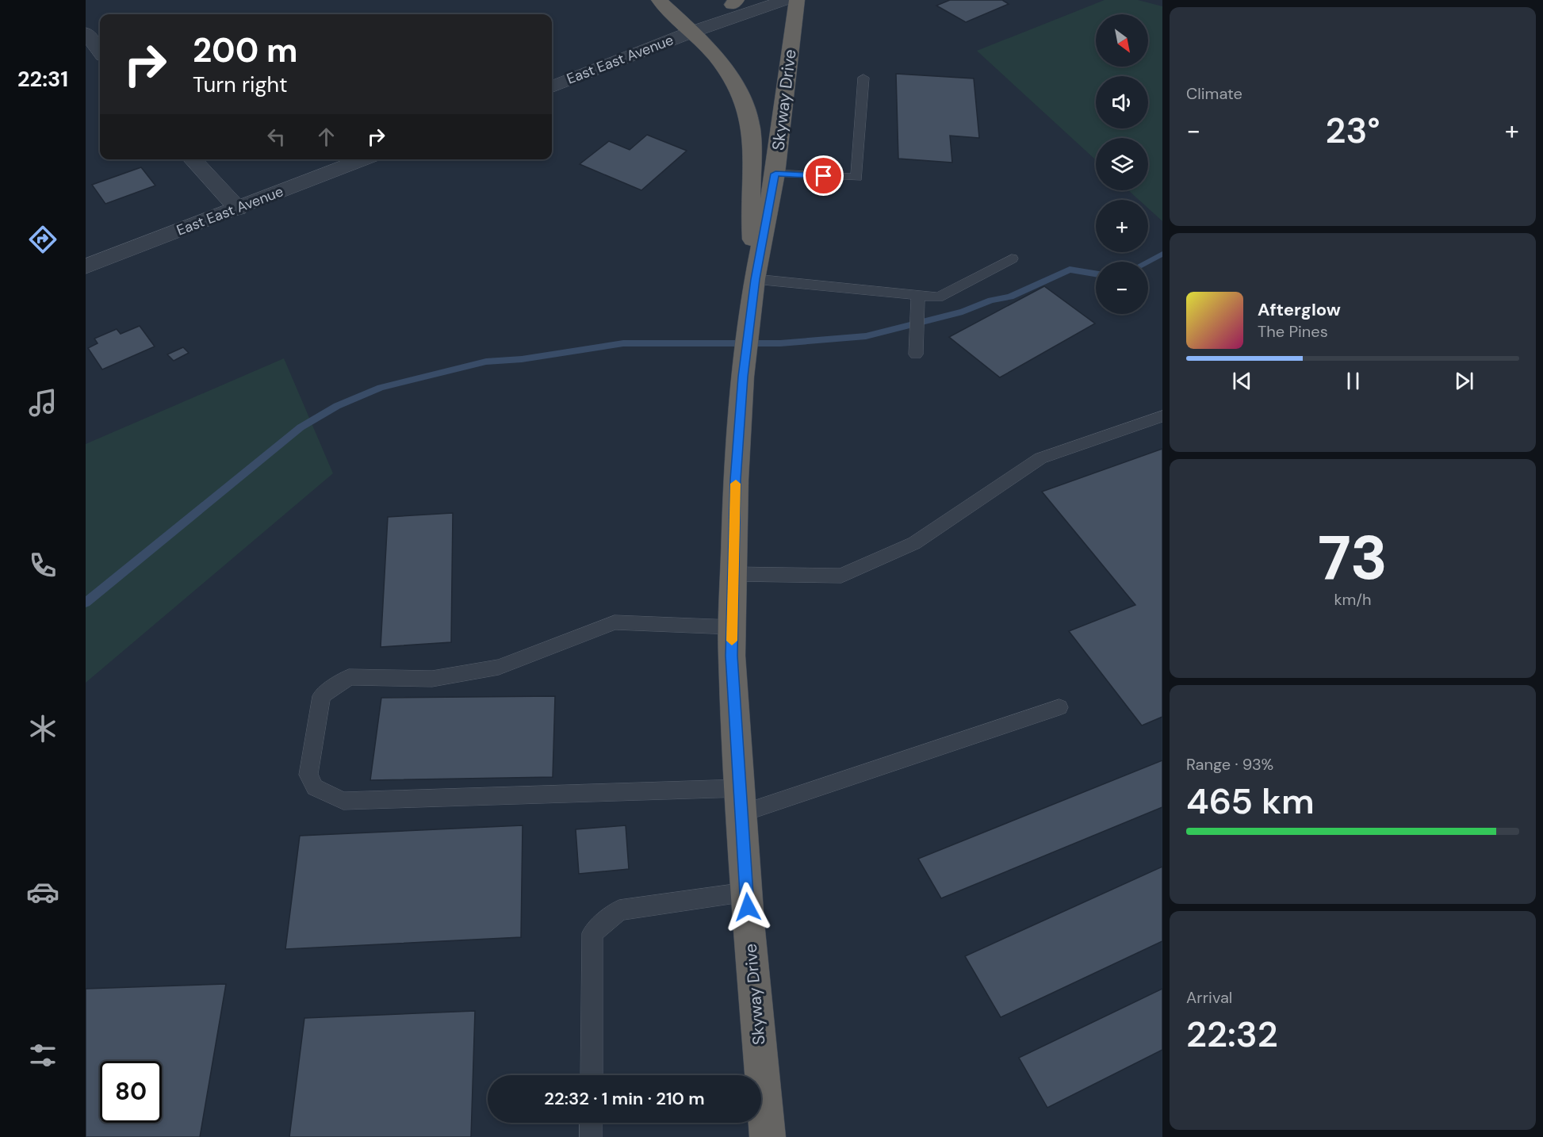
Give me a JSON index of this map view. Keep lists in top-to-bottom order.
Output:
{
  "streets": {
    "highway": ["Skyway Drive"],
    "street": ["East East Avenue"]
  },
  "north": "bottom right",
  "page": {
    "tabs": "22:31",
    "tile": [
      "Climate",
      ["73", "km/h"],
      ["Range · 93%", "465 km"],
      ["Arrival", "22:32"]
    ],
    "map_buttons": ["+", "−"],
    "turn": ["200 m", "Turn right"],
    "heat": ["−", "23°", "+"],
    "song": ["Afterglow", "The Pines"],
    "limit": "80",
    "trip": "22:32 · 1 min · 210 m"
  }
}
